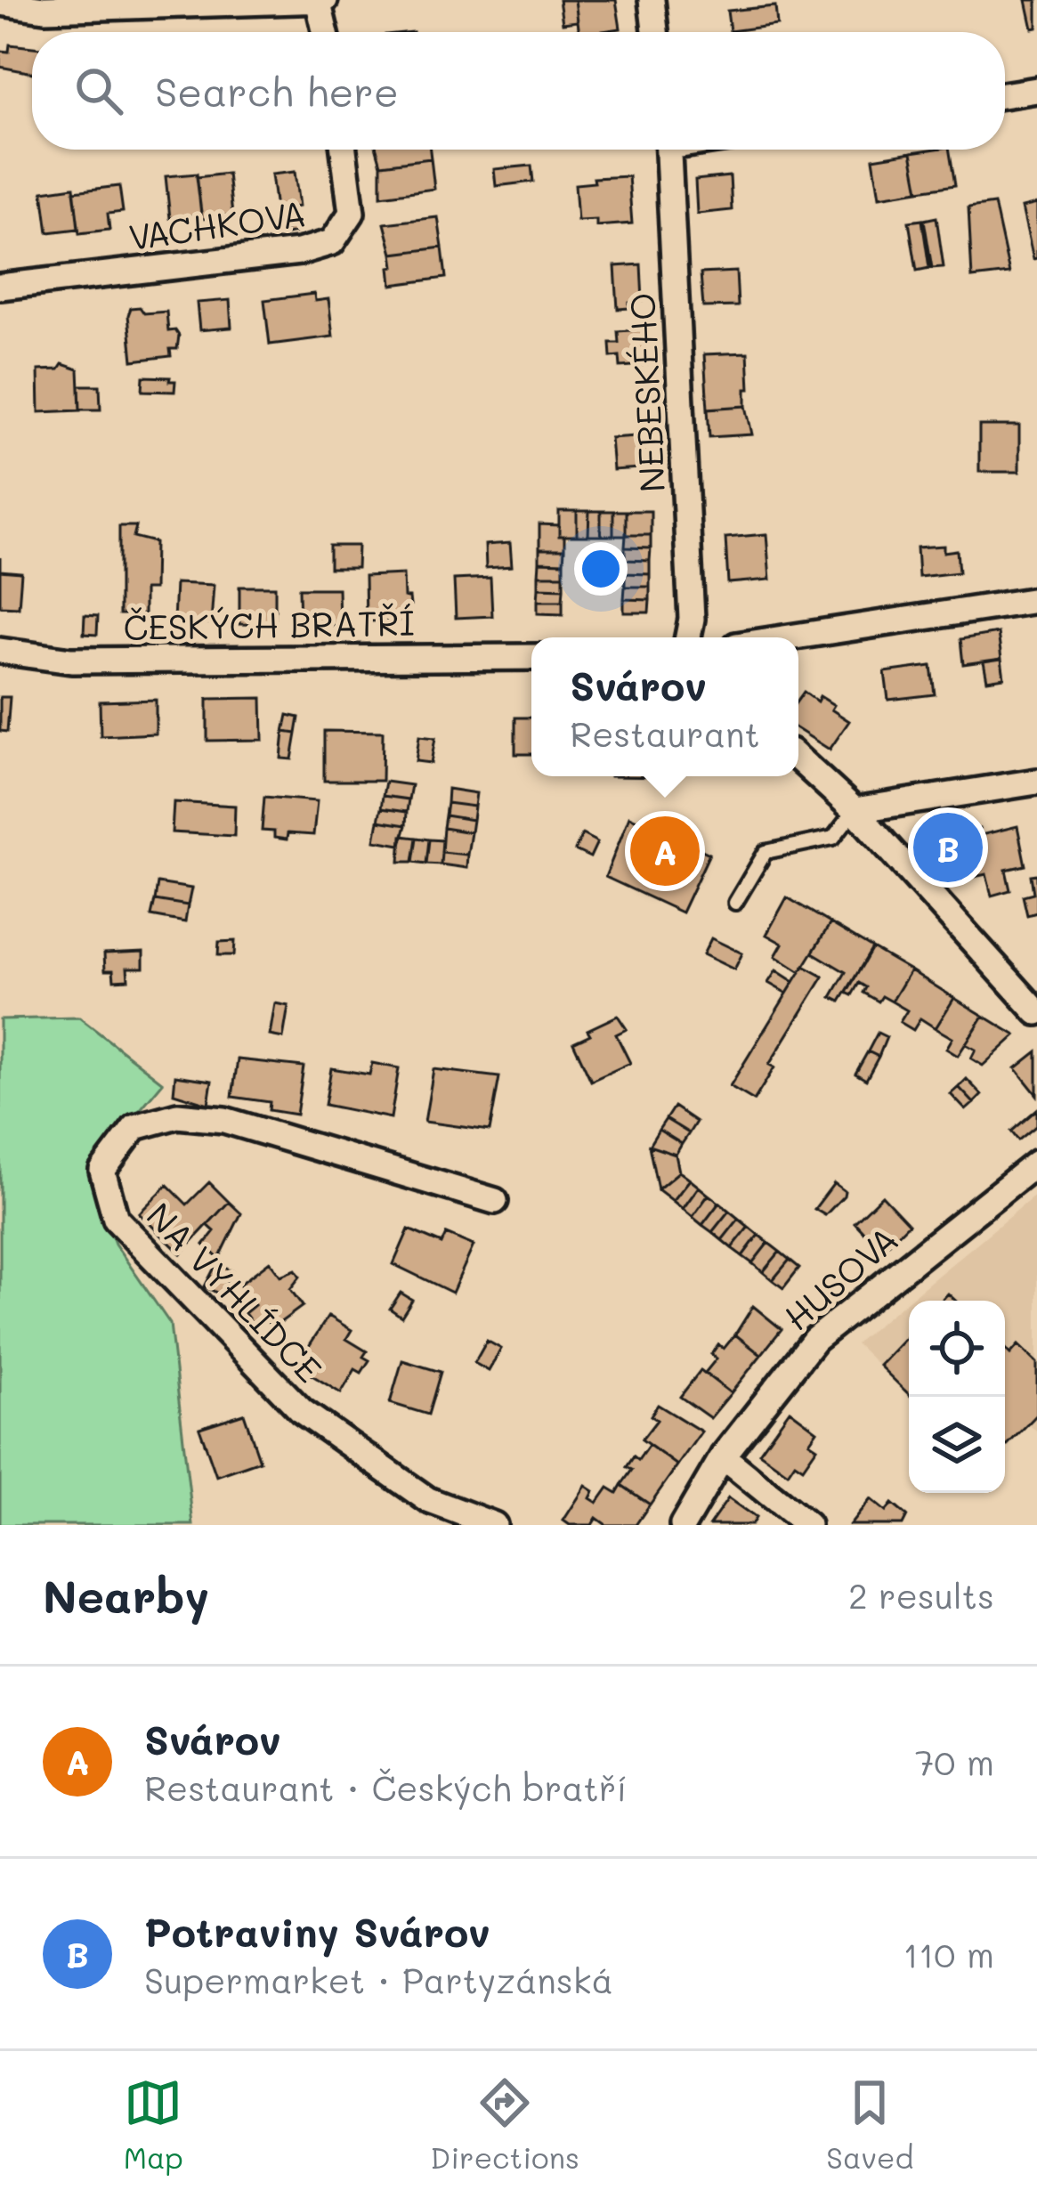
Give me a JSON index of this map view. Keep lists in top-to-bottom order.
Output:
{
  "streets": {
    "street": [
      "VACHKOVA",
      "NEBESKÉHO",
      "ČESKÝCH BRATŘÍ",
      "HUSOVA",
      "NA VYHLÍDCE"
    ]
  },
  "page": {
    "search": "Search here",
    "popup": ["Svárov", "Restaurant"],
    "pins": ["B", "A"],
    "heading": ["Nearby", "2 results"],
    "list": [
      {
        "mark": "A",
        "name": "Svárov",
        "note": "Restaurant · Českých bratří",
        "value": "70 m"
      },
      {
        "mark": "B",
        "name": "Potraviny Svárov",
        "note": "Supermarket · Partyzánská",
        "value": "110 m"
      }
    ],
    "nav": ["Map", "Directions", "Saved"]
  }
}
